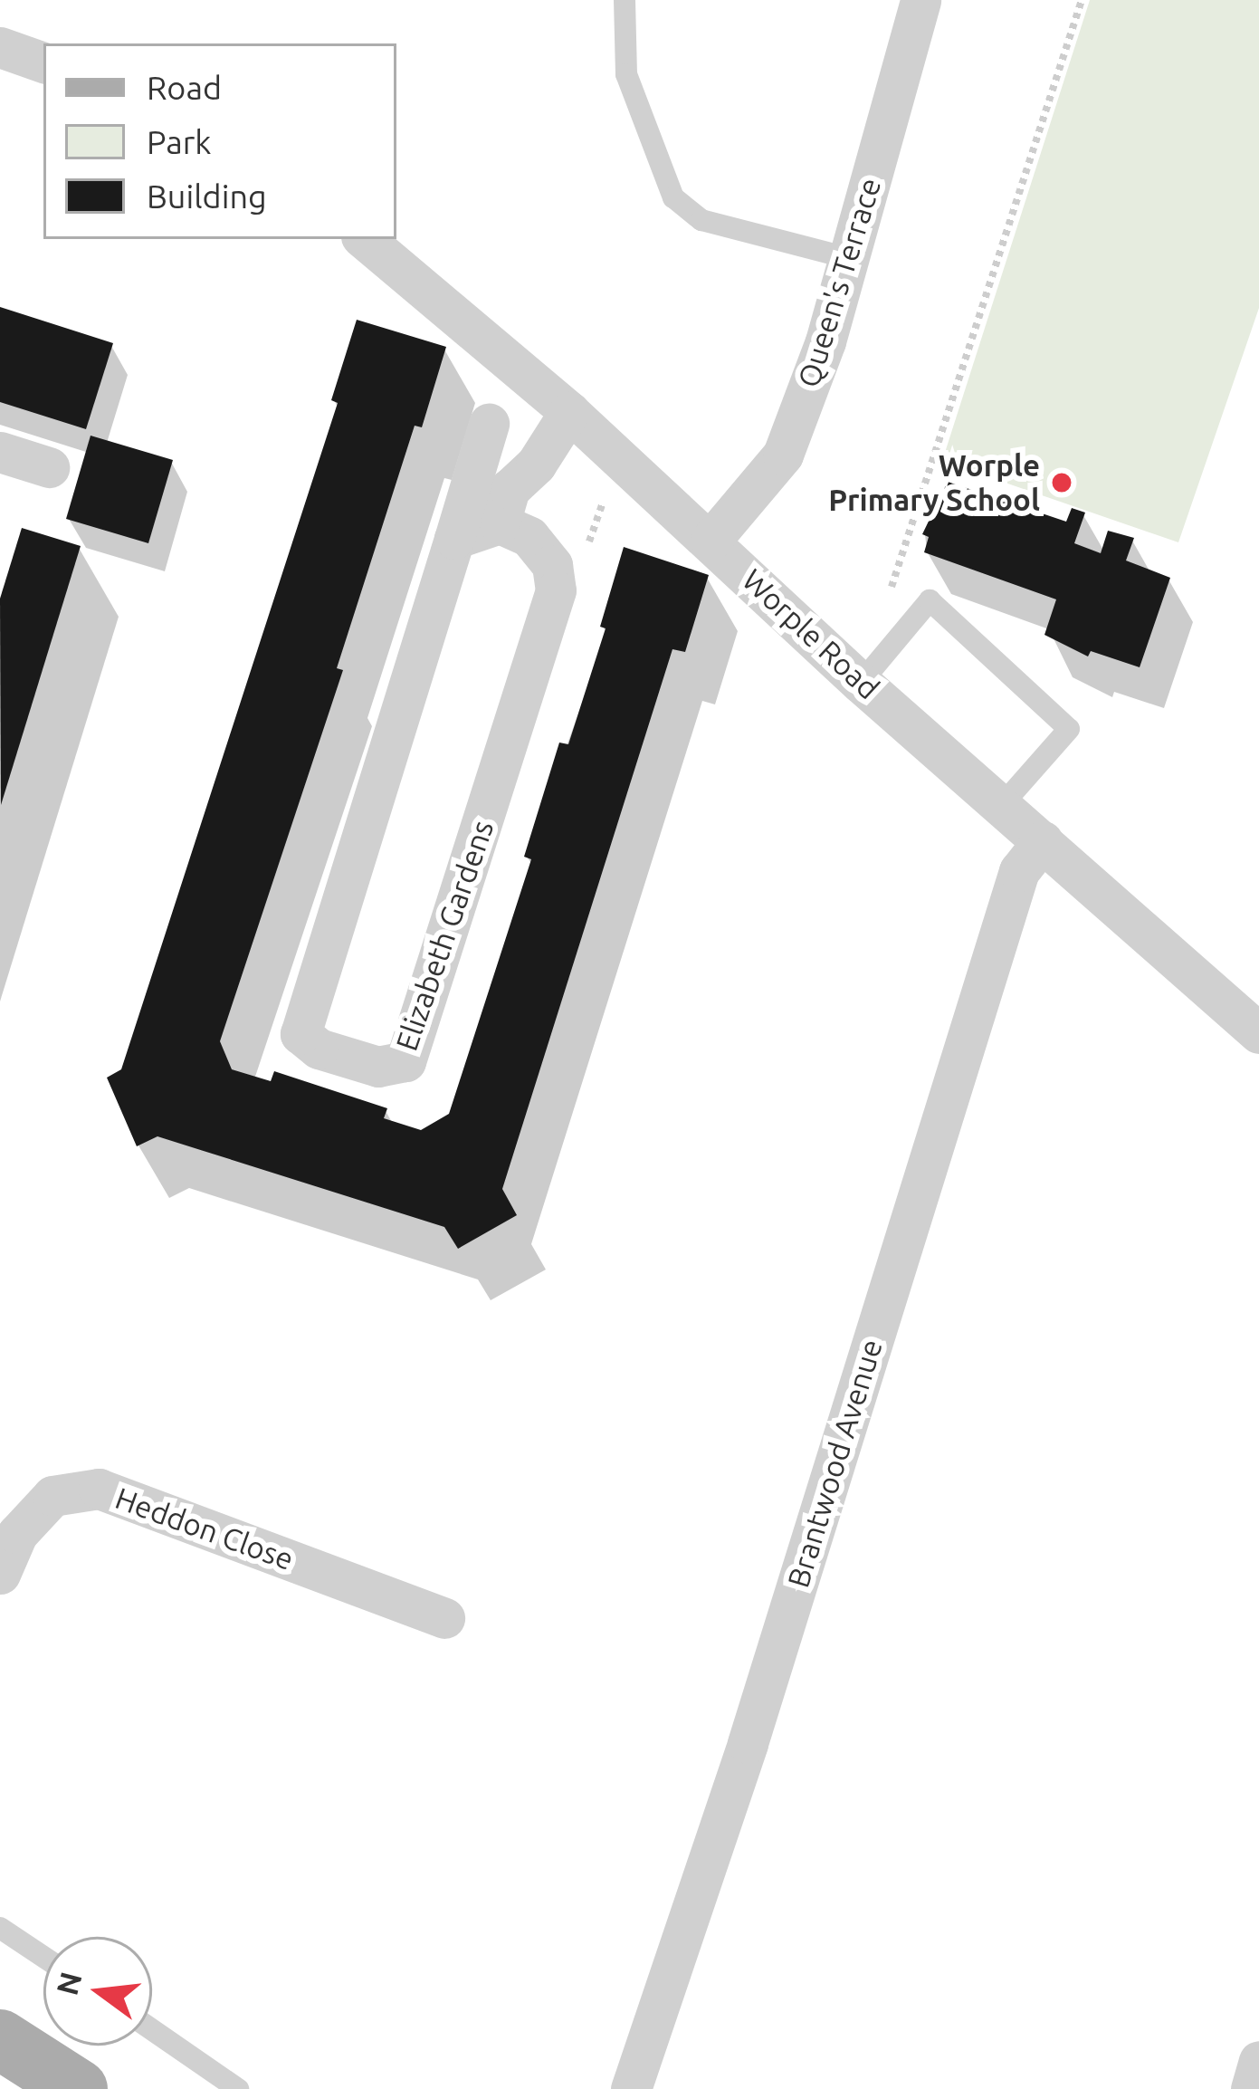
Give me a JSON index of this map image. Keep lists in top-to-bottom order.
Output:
{
  "streets": {
    "street": [
      "Queen's Terrace",
      "Worple Road",
      "Elizabeth Gardens",
      "Brantwood Avenue",
      "Heddon Close"
    ]
  },
  "crossings": [
    ["Queen's Terrace", "Worple Road"],
    ["Worple Road", "Brantwood Avenue"]
  ],
  "places": ["Worple Primary School"],
  "legend": ["Road", "Park", "Building"],
  "north": "left"
}
